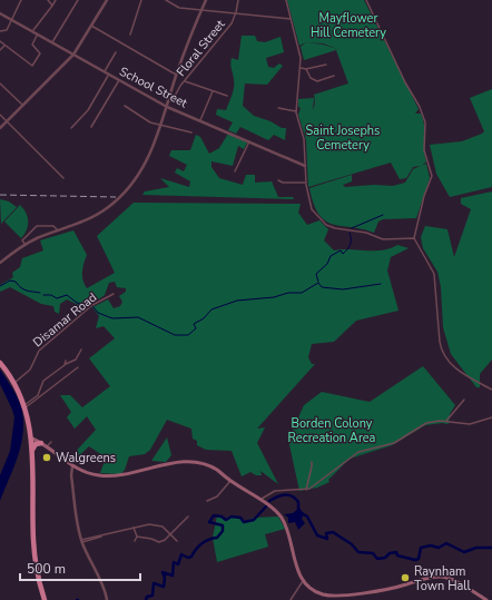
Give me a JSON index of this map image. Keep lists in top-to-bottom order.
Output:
{
  "streets": {
    "street": ["Floral Street", "School Street", "Disamar Road"]
  },
  "parks": ["Mayflower Hill Cemetery", "Saint Josephs Cemetery", "Borden Colony Recreation Area"],
  "places": ["Walgreens", "Raynham Town Hall"],
  "scale_bar": "500 m"
}
